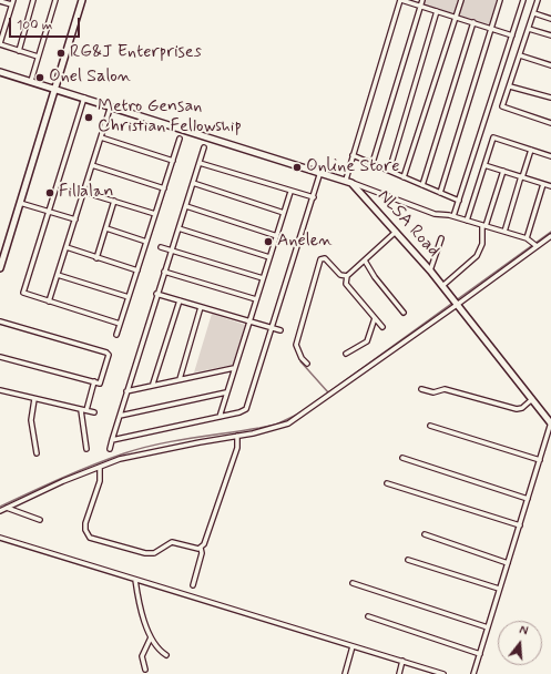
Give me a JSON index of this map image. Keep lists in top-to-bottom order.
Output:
{
  "streets": {
    "main road": ["NLSA Road"]
  },
  "places": [
    "RG&J Enterprises",
    "Onel Salon",
    "Metro Gensan Christian Fellowship",
    "Online Store",
    "Fillalan",
    "Anelen"
  ],
  "scale_bar": "100 m",
  "north": "top"
}
